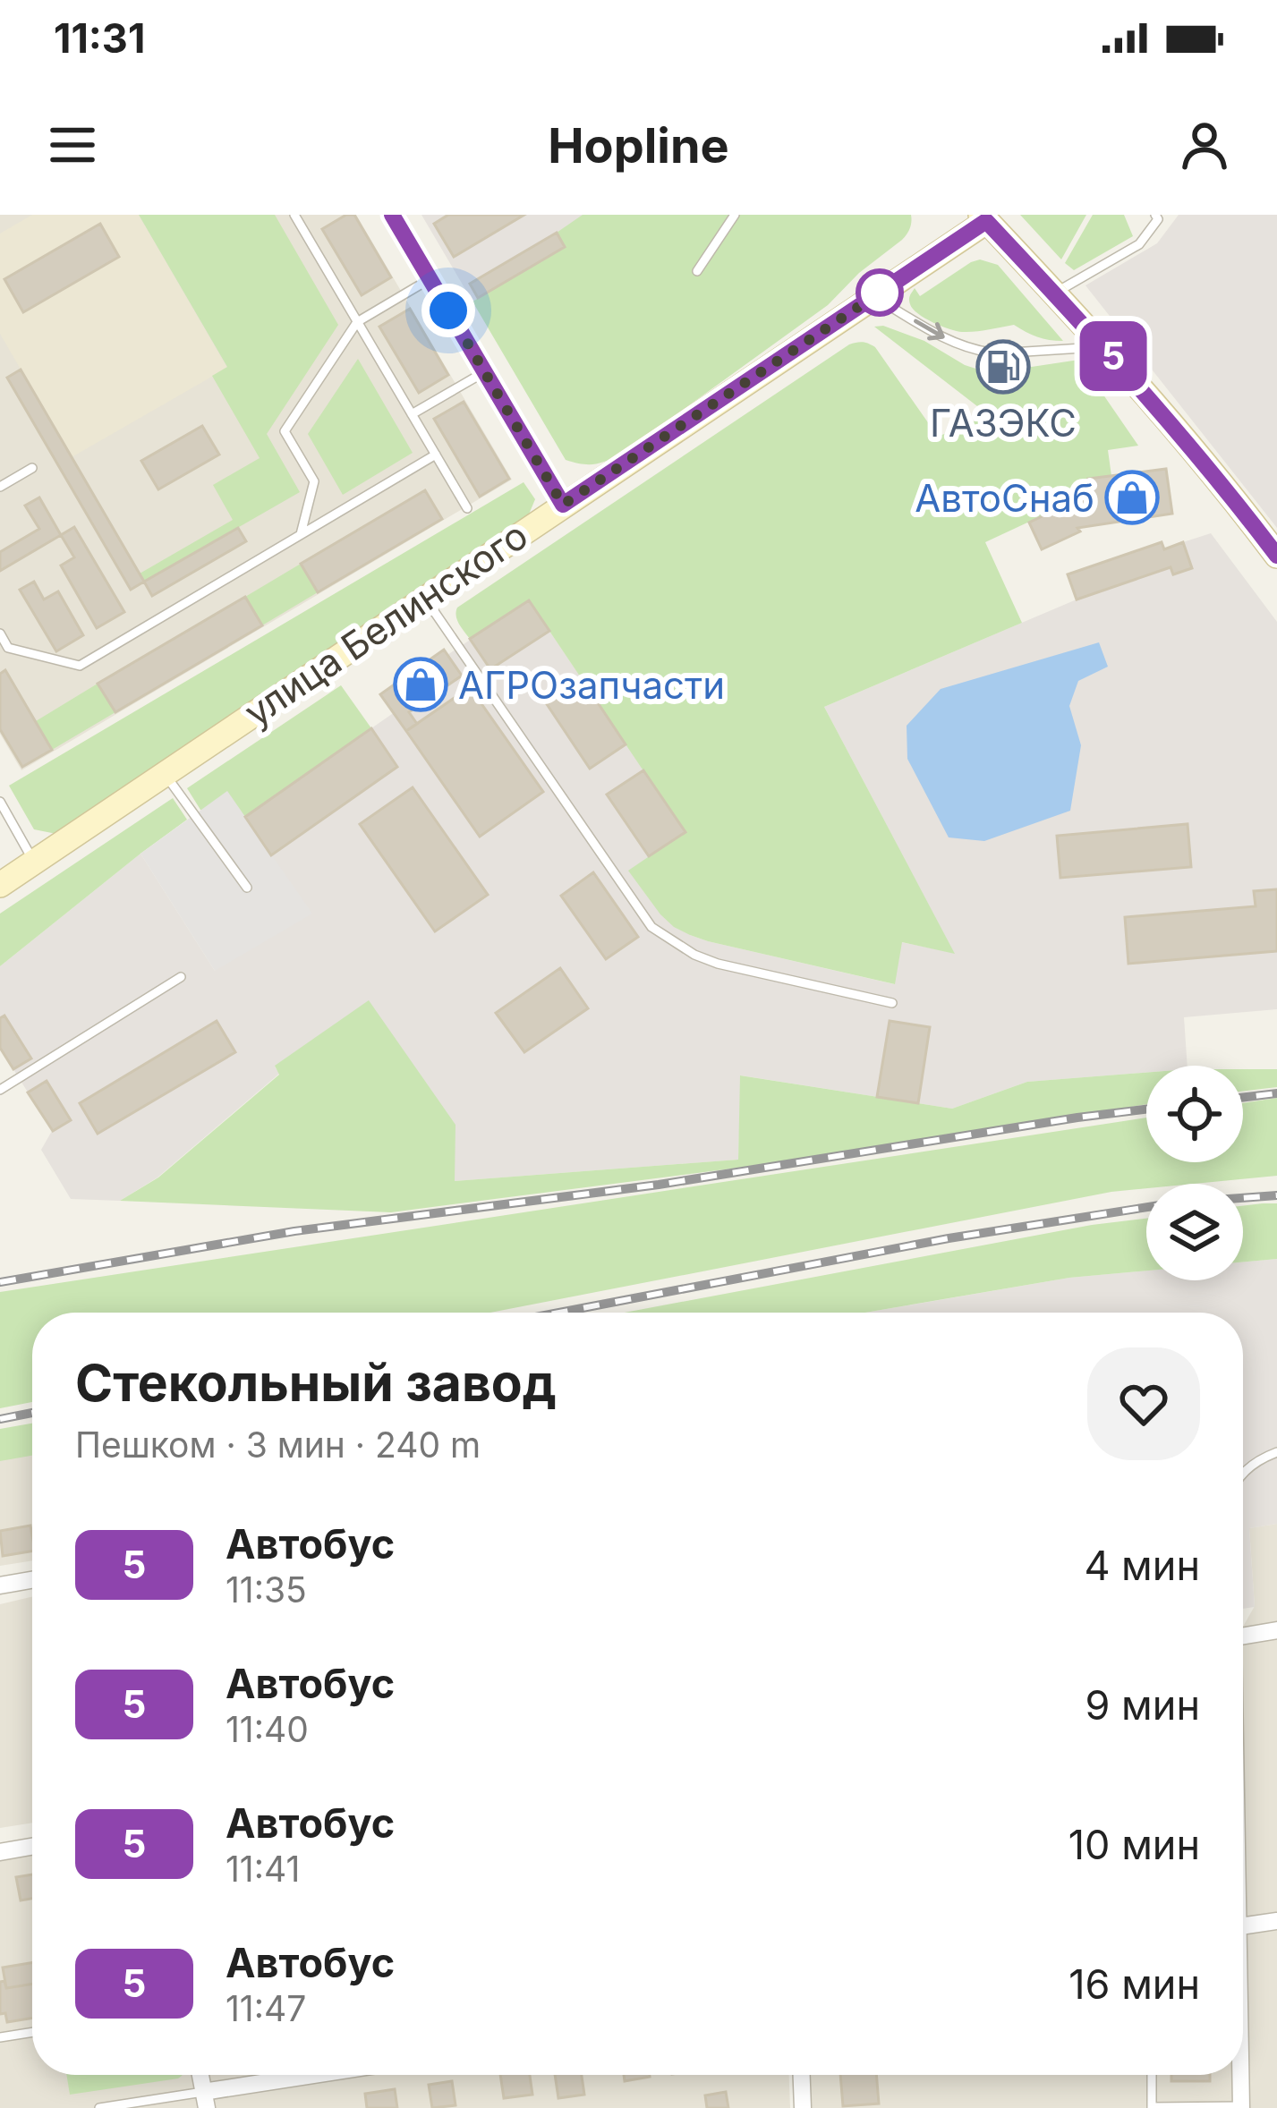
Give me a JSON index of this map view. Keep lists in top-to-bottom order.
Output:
{
  "streets": {
    "street": ["улица Белинского"]
  },
  "places": {
    "fuel station": ["ГАЗЭКС"],
    "shop": ["АвтоСнаб", "АГРОзапчасти"]
  },
  "lines": ["bus line 5"],
  "page": {
    "status": "11:31",
    "header": "Hopline",
    "on_map": "5",
    "heading": ["Стекольный завод", "Пешком · 3 мин · 240 m"],
    "list": [
      {
        "mark": "5",
        "name": "Автобус",
        "note": "11:35",
        "value": "4 мин"
      },
      {
        "mark": "5",
        "name": "Автобус",
        "note": "11:40",
        "value": "9 мин"
      },
      {
        "mark": "5",
        "name": "Автобус",
        "note": "11:41",
        "value": "10 мин"
      },
      {
        "mark": "5",
        "name": "Автобус",
        "note": "11:47",
        "value": "16 мин"
      }
    ]
  }
}
